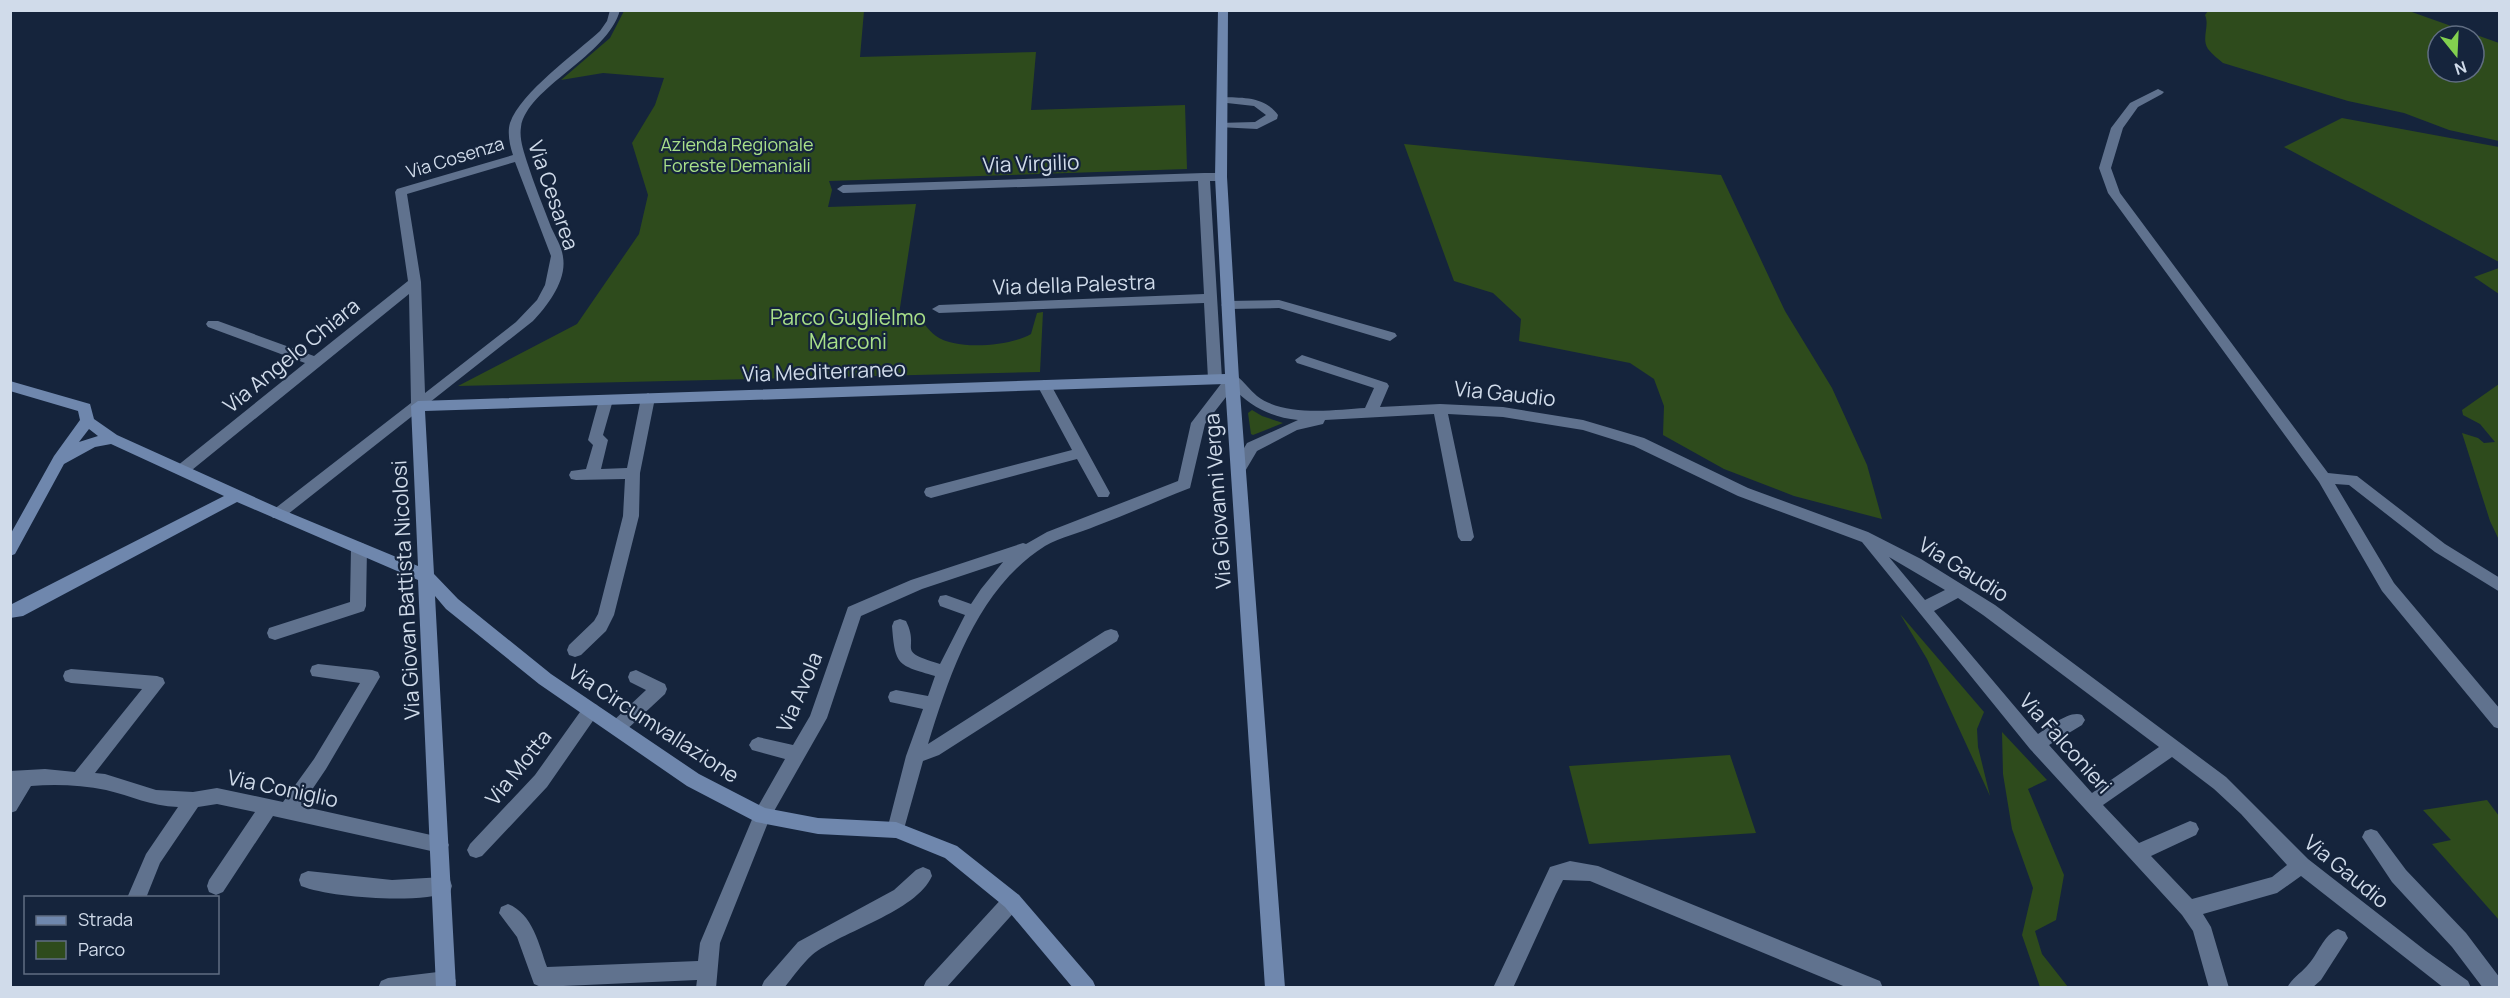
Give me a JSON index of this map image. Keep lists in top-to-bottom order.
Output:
{
  "streets": {
    "street": [
      "Via Cosenza",
      "Via Virgilio",
      "Via Cesarea",
      "Via della Palestra",
      "Via Angelo Chiara",
      "Via Mediterraneo",
      "Via Gaudio",
      "Via Giovanni Verga",
      "Via Giovan Battista Nicolosi",
      "Via Avola",
      "Via Circumvallazione",
      "Via Falconieri",
      "Via Motta",
      "Via Coniglio"
    ]
  },
  "crossings": [
    ["Via Cosenza", "Via Cesarea"],
    ["Via Cosenza", "Via Giovan Battista Nicolosi"],
    ["Via Virgilio", "Via Giovanni Verga"],
    ["Via Cesarea", "Via Mediterraneo"],
    ["Via Cesarea", "Via Giovan Battista Nicolosi"],
    ["Via Cesarea", "Via Circumvallazione"],
    ["Via della Palestra", "Via Giovanni Verga"],
    ["Via Angelo Chiara", "Via Giovan Battista Nicolosi"],
    ["Via Angelo Chiara", "Via Circumvallazione"],
    ["Via Mediterraneo", "Via Giovanni Verga"],
    ["Via Mediterraneo", "Via Giovan Battista Nicolosi"],
    ["Via Gaudio", "Via Falconieri"],
    ["Via Giovan Battista Nicolosi", "Via Circumvallazione"],
    ["Via Giovan Battista Nicolosi", "Via Coniglio"],
    ["Via Avola", "Via Circumvallazione"],
    ["Via Circumvallazione", "Via Motta"]
  ],
  "parks": ["Azienda Regionale Foreste Demaniali", "Parco Guglielmo Marconi"],
  "legend": ["Strada", "Parco"],
  "north": "bottom"
}
